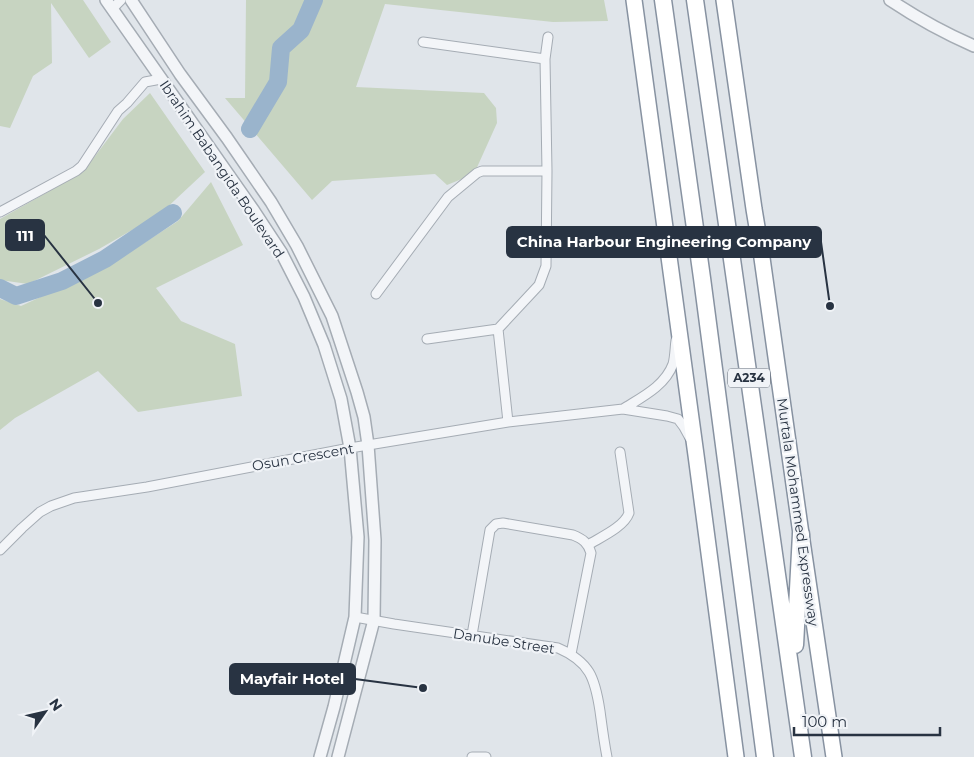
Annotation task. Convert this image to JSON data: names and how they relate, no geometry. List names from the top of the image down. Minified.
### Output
{"streets":{"highway":["A234","Murtala Mohammed Expressway"],"street":["Ibrahim Babangida Boulevard","Osun Crescent","Danube Street"]},"crossings":[["Ibrahim Babangida Boulevard","Osun Crescent"],["Ibrahim Babangida Boulevard","Danube Street"]],"places":["111","China Harbour Engineering Company","Mayfair Hotel"],"scale_bar":"100 m","north":"top right"}
